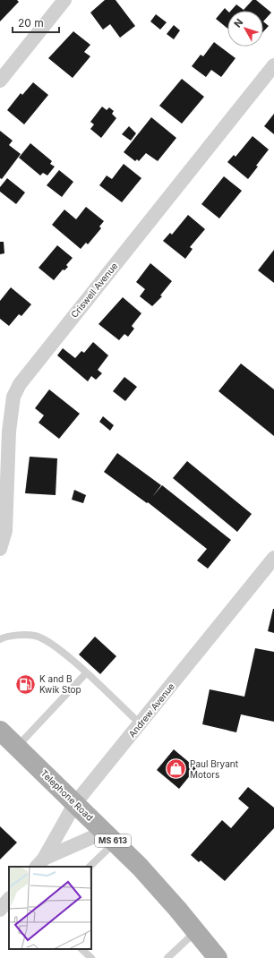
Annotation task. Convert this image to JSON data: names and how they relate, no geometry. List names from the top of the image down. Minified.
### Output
{"streets":{"main road":["Telephone Road","MS 613"],"street":["Criswell Avenue","Andrew Avenue"]},"crossings":[["Andrew Avenue","Telephone Road"]],"places":{"fuel station":["K and B Kwik Stop"],"shop":["Paul Bryant Motors"]},"scale_bar":"20 m","north":"top left"}
